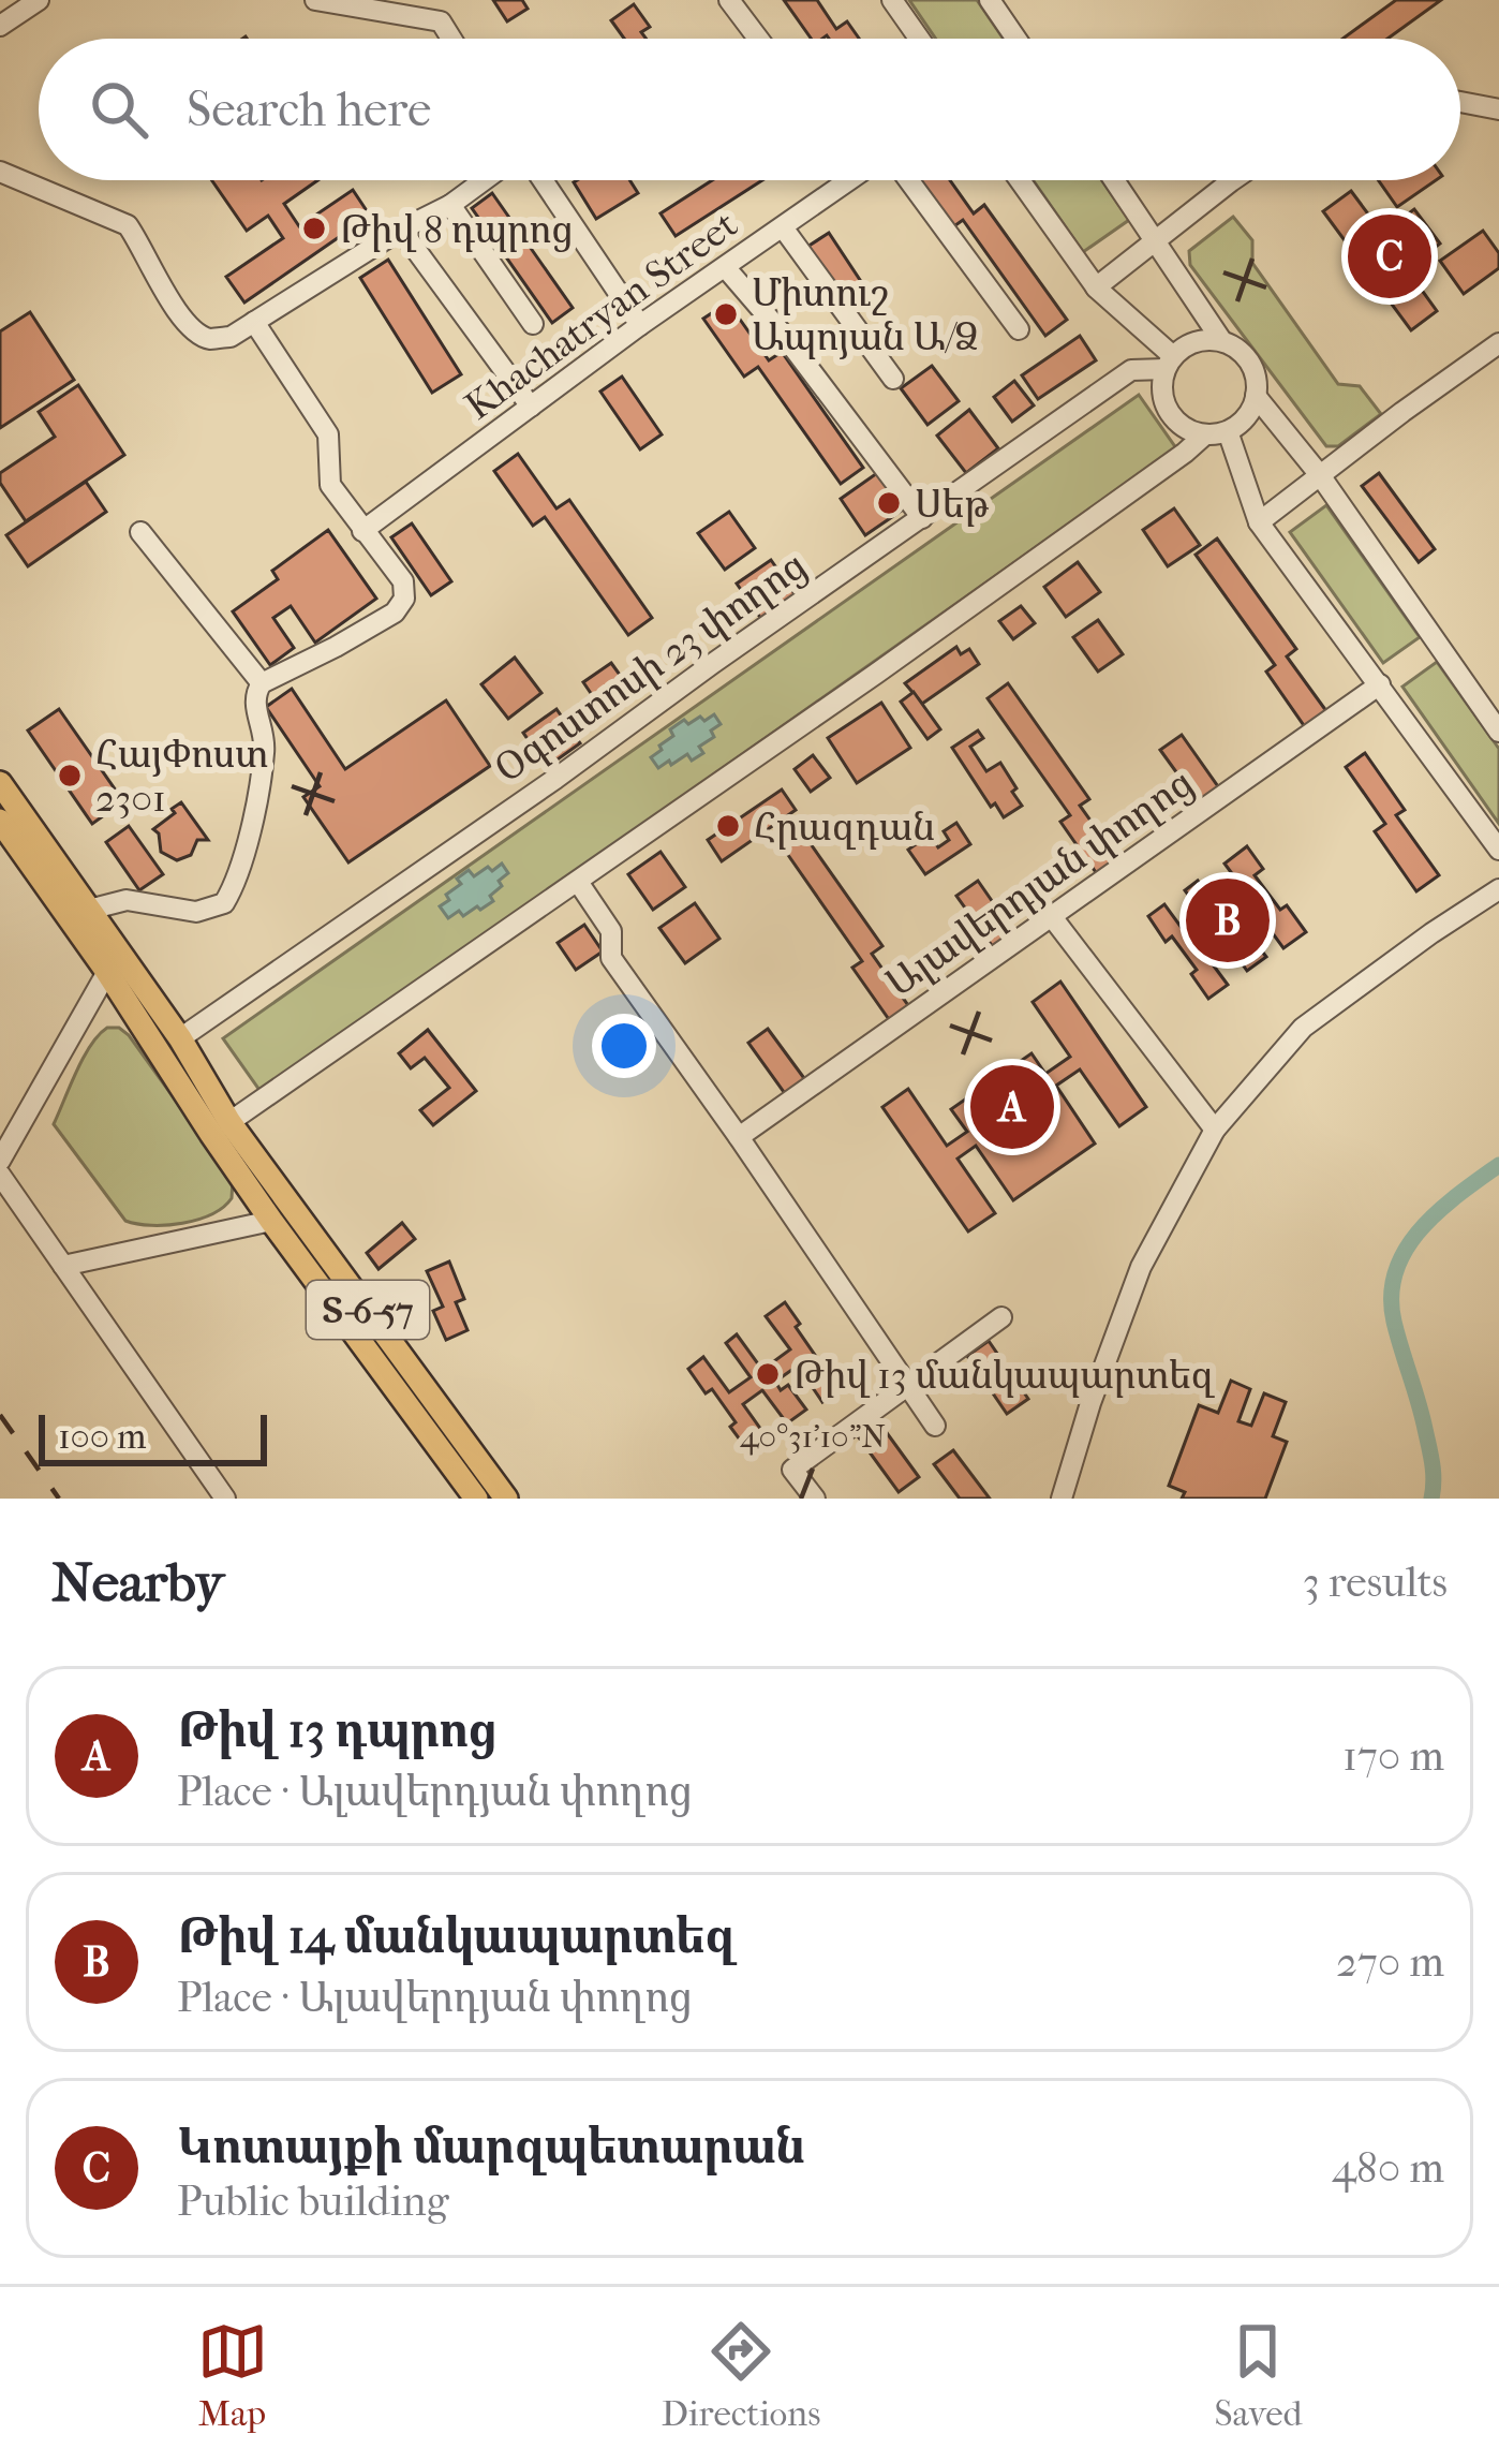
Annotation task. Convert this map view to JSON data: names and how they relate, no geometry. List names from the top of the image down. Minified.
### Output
{"streets":{"main road":["Տ-6-57"],"street":["Khachatryan Street","Օգոստոսի 23 փողոց","Ալավերդյան փողոց"]},"crossings":[["Օգոստոսի 23 փողոց","Տ-6-57"]],"places":["Թիվ 8 դպրոց","Միտուշ Ապոյան Ա/Ձ","Սեթ","ՀայՓոստ 2301","Հրազդան","Թիվ 13 մանկապարտեզ"],"scale_bar":"100 m","page":{"search":"Search here","pins":["C","B","A"],"scale":"100 m","heading":["Nearby","3 results"],"list":[{"mark":"A","name":"Թիվ 13 դպրոց","note":"Place · Ալավերդյան փողոց","value":"170 m"},{"mark":"B","name":"Թիվ 14 մանկապարտեզ","note":"Place · Ալավերդյան փողոց","value":"270 m"},{"mark":"C","name":"Կոտայքի մարզպետարան","note":"Public building","value":"480 m"}],"nav":["Map","Directions","Saved"]},"coordinates":["40°31'10\"N"]}
